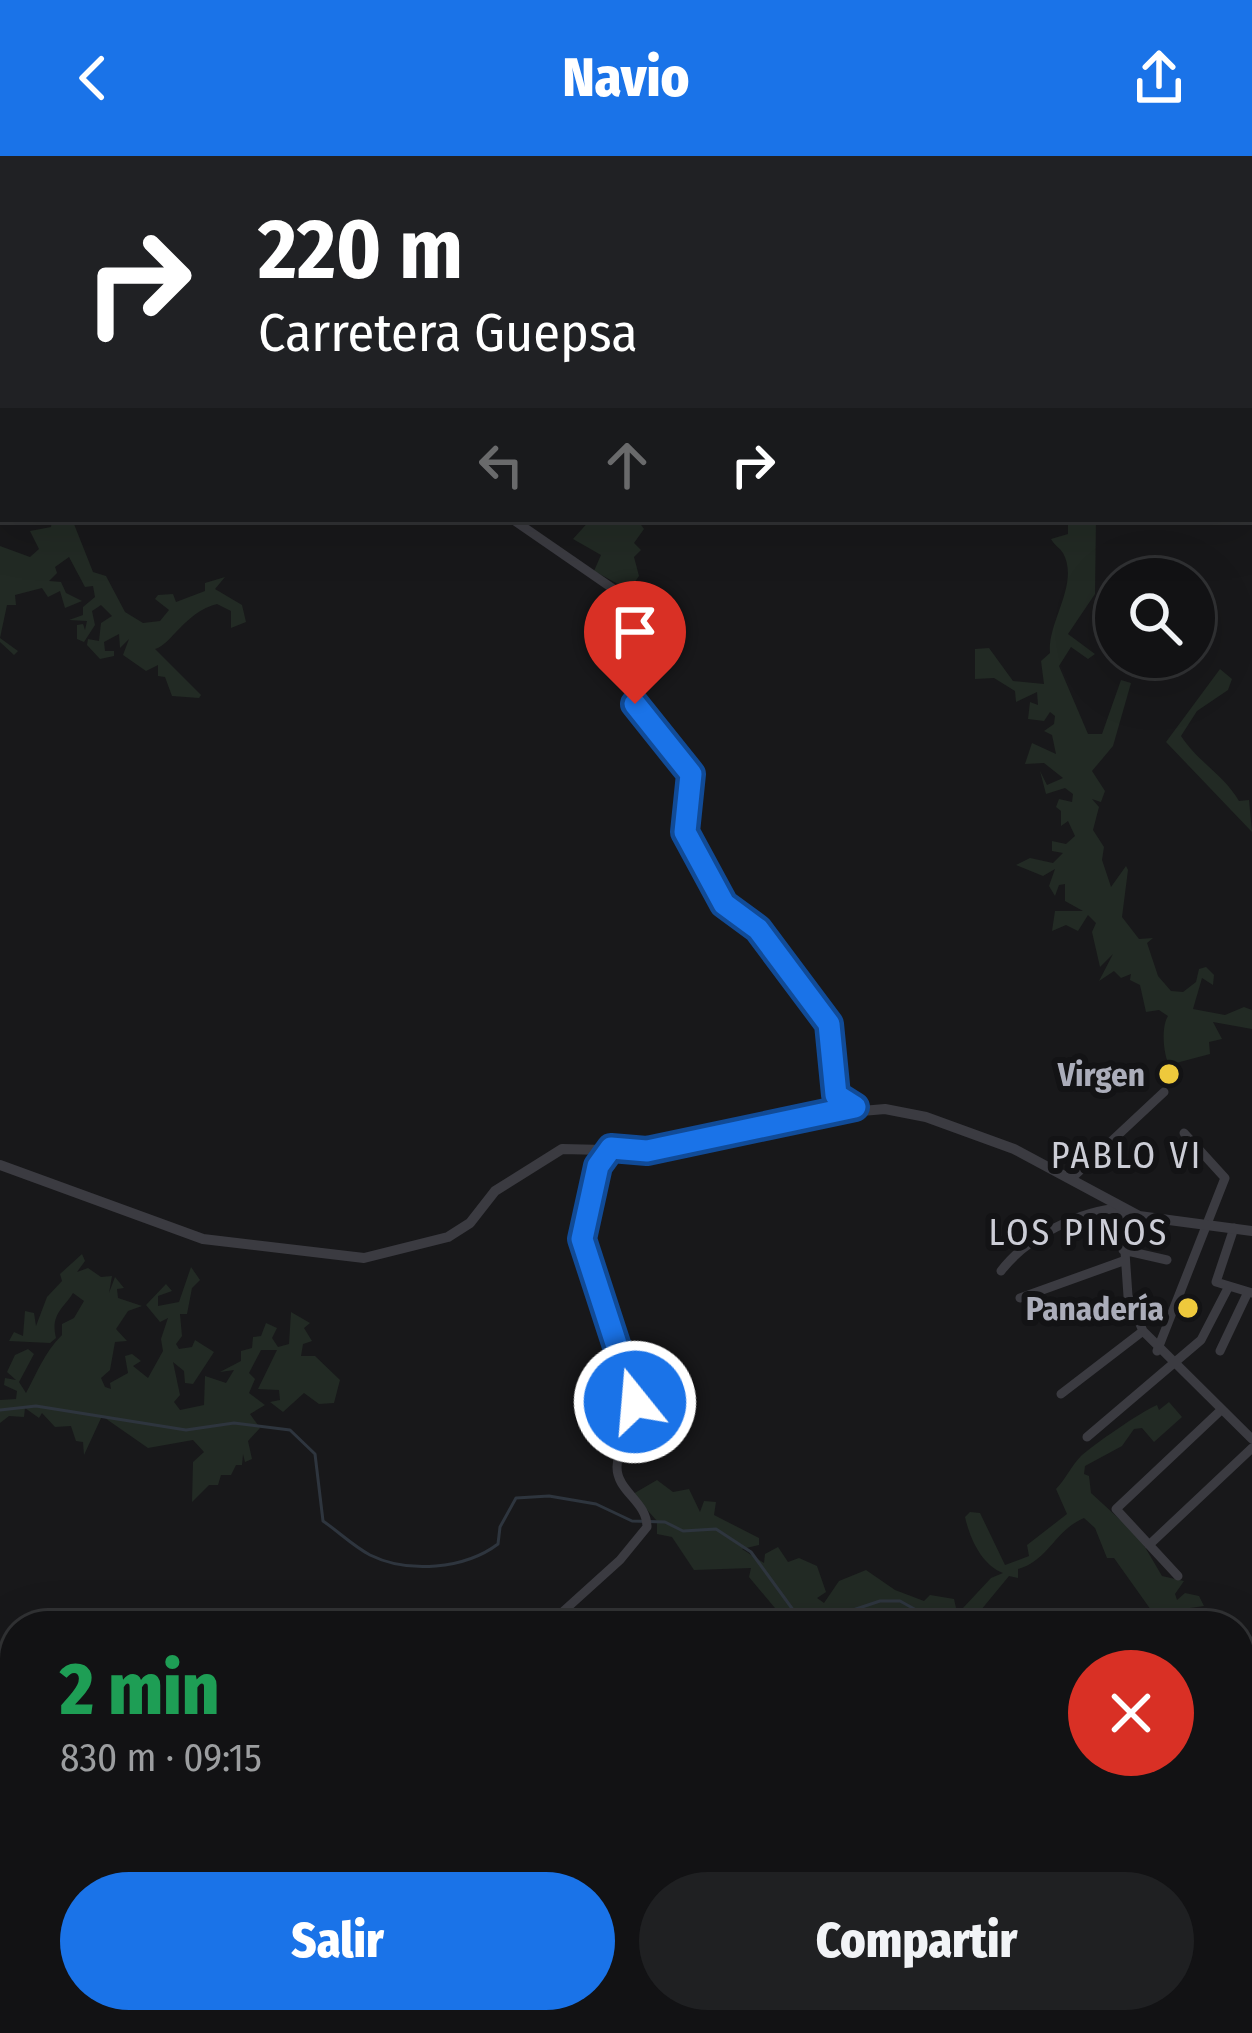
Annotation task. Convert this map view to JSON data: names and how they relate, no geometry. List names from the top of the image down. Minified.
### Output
{"districts":["PABLO VI","LOS PINOS"],"places":["Virgen","Panadería"],"page":{"header":"Navio","turn":["220 m","Carretera Guepsa"],"heading":["2 min","830 m · 09:15"],"buttons":["Salir","Compartir"]}}
